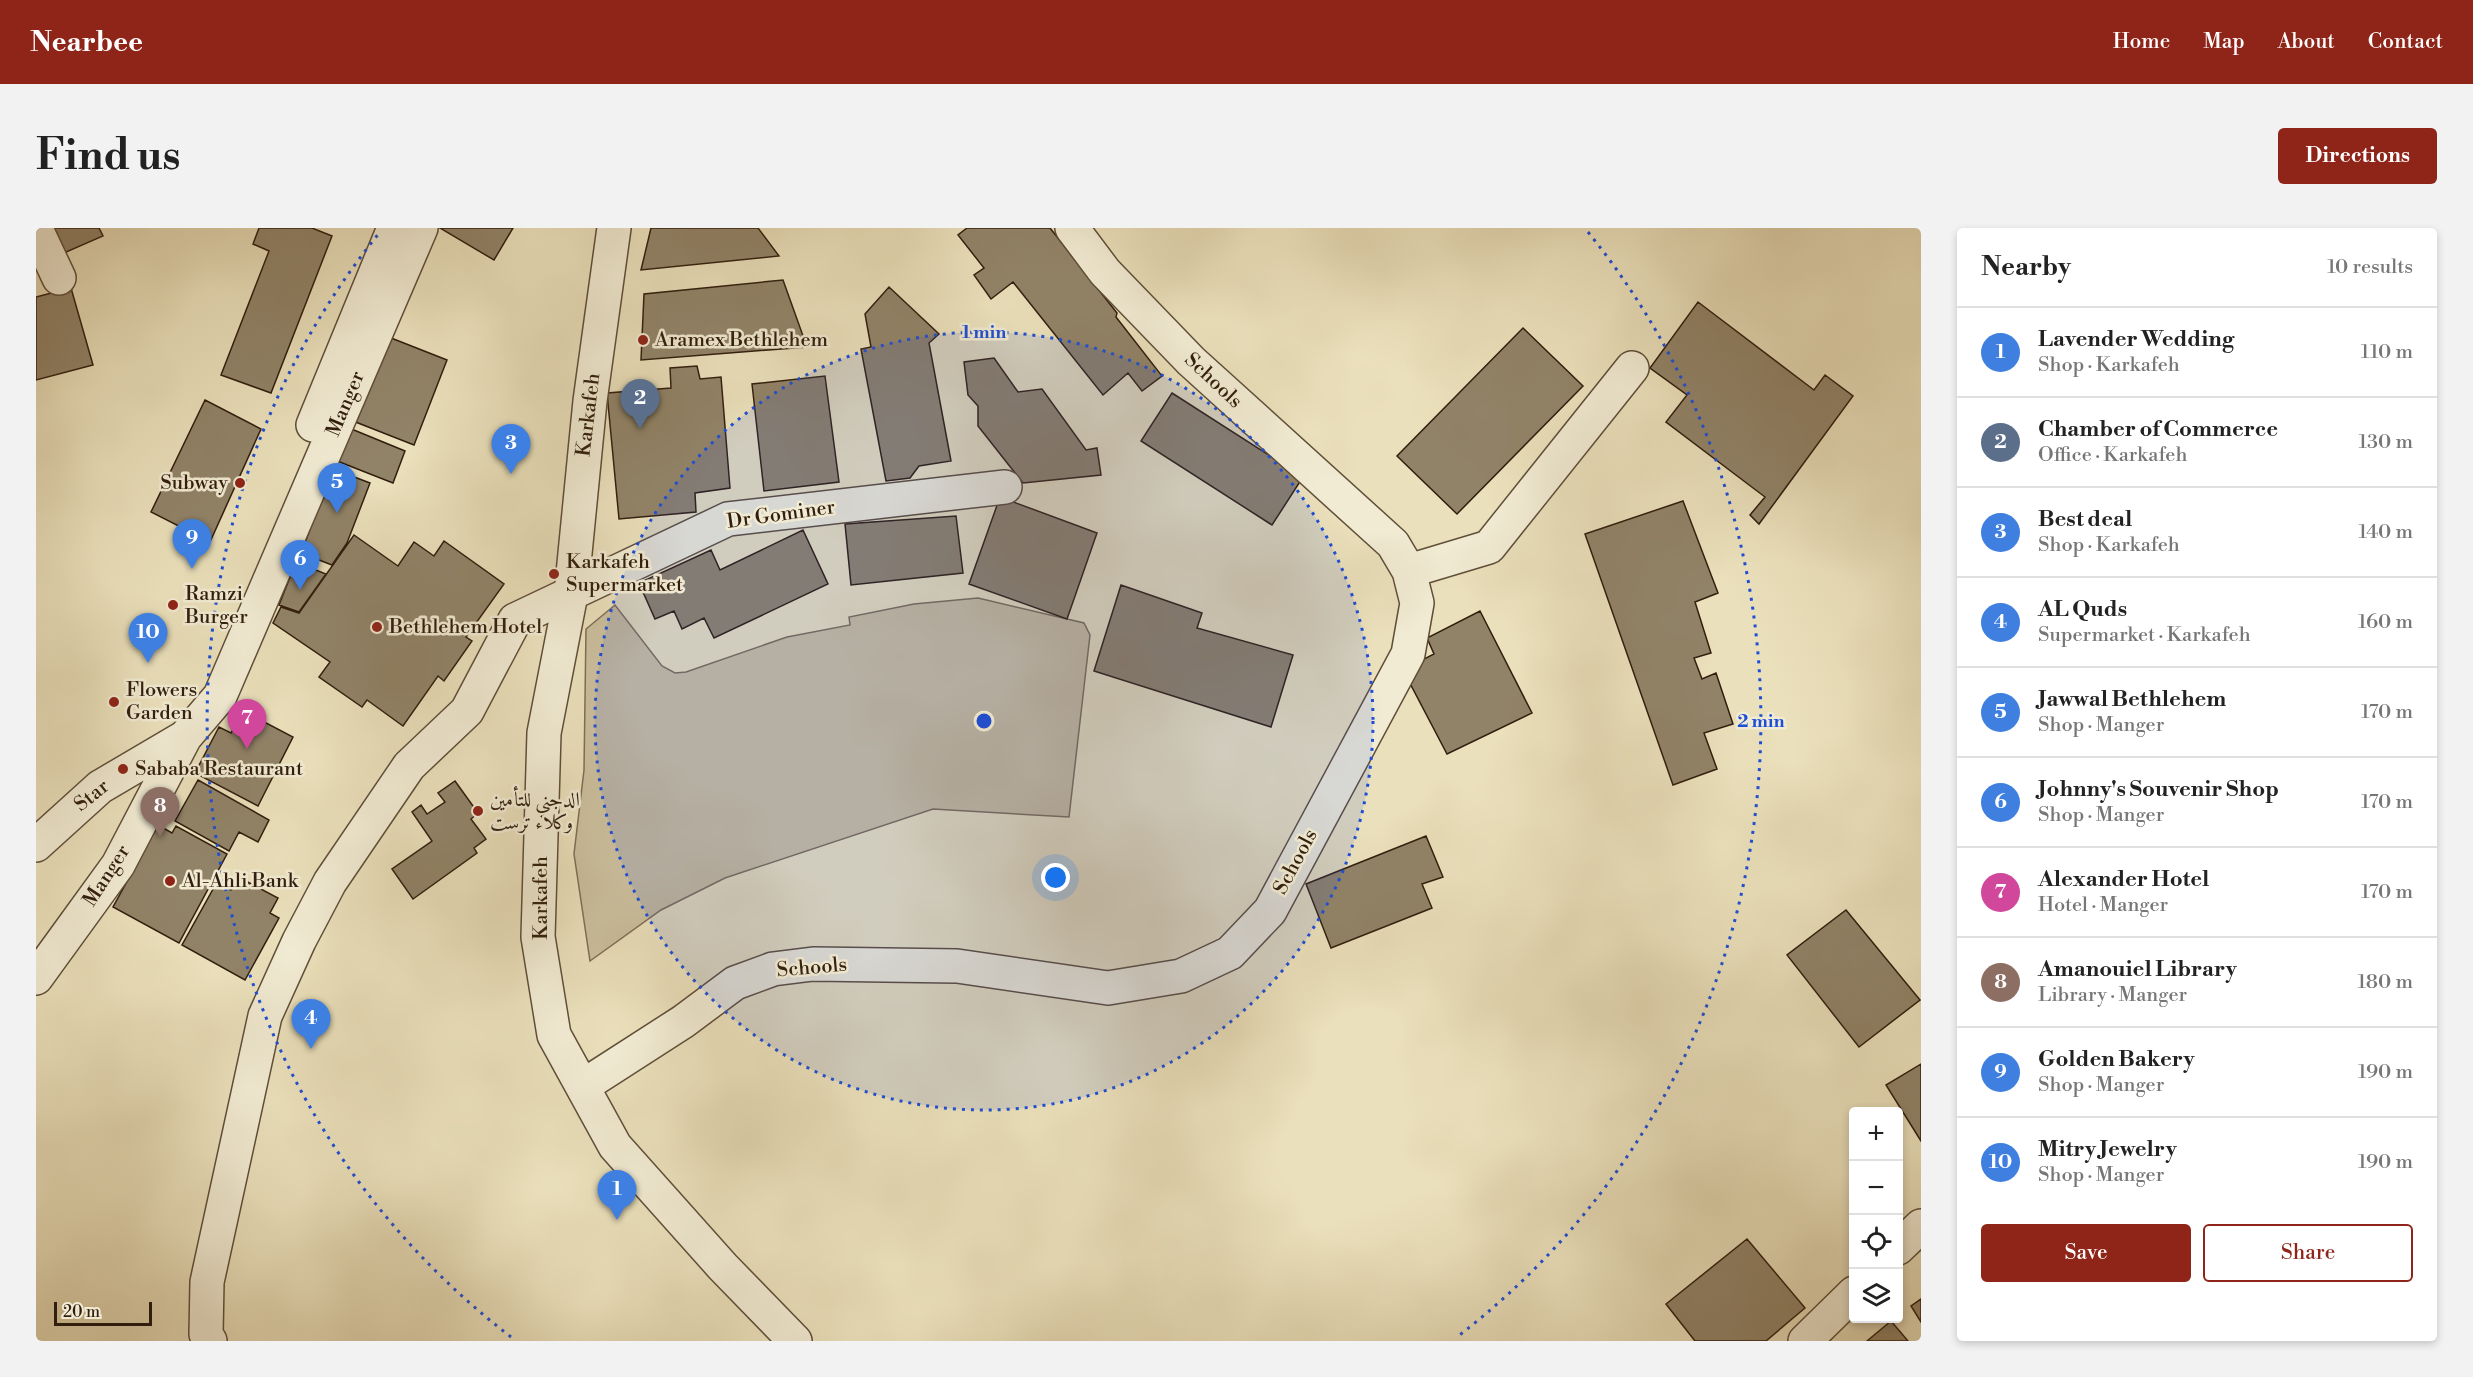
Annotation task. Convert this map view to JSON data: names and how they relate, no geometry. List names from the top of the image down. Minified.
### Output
{"streets":{"street":["Schools","Manger","Karkafeh","Dr Gominer","Star"]},"crossings":[["Schools","Karkafeh"],["Manger","Star"],["Karkafeh","Dr Gominer"]],"places":["Aramex Bethlehem","Subway","Karkafeh Supermarket","Ramzi Burger","Bethlehem Hotel","Flowers Garden","Sababa Restaurant","الدجني للتأمين وكلاء ترست","Al-Ahli Bank"],"scale_bar":"20 m","page":{"header":"Nearbee","nav":["Home","Map","About","Contact"],"buttons":["Directions",["Save","Share"]],"title":"Find us","heading":["Nearby","10 results"],"list":[{"mark":"1","name":"Lavender Wedding","note":"Shop · Karkafeh","value":"110 m"},{"mark":"2","name":"Chamber of Commerce","note":"Office · Karkafeh","value":"130 m"},{"mark":"3","name":"Best deal","note":"Shop · Karkafeh","value":"140 m"},{"mark":"4","name":"AL Quds","note":"Supermarket · Karkafeh","value":"160 m"},{"mark":"5","name":"Jawwal Bethlehem","note":"Shop · Manger","value":"170 m"},{"mark":"6","name":"Johnny's Souvenir Shop","note":"Shop · Manger","value":"170 m"},{"mark":"7","name":"Alexander Hotel","note":"Hotel · Manger","value":"170 m"},{"mark":"8","name":"Amanouiel Library","note":"Library · Manger","value":"180 m"},{"mark":"9","name":"Golden Bakery","note":"Shop · Manger","value":"190 m"},{"mark":"10","name":"Mitry Jewelry","note":"Shop · Manger","value":"190 m"}],"pins":["2","3","5","9","6","10","7","8","4","1"],"map_buttons":["+","−"],"scale":"20 m"},"rings":["1 min","2 min"]}
